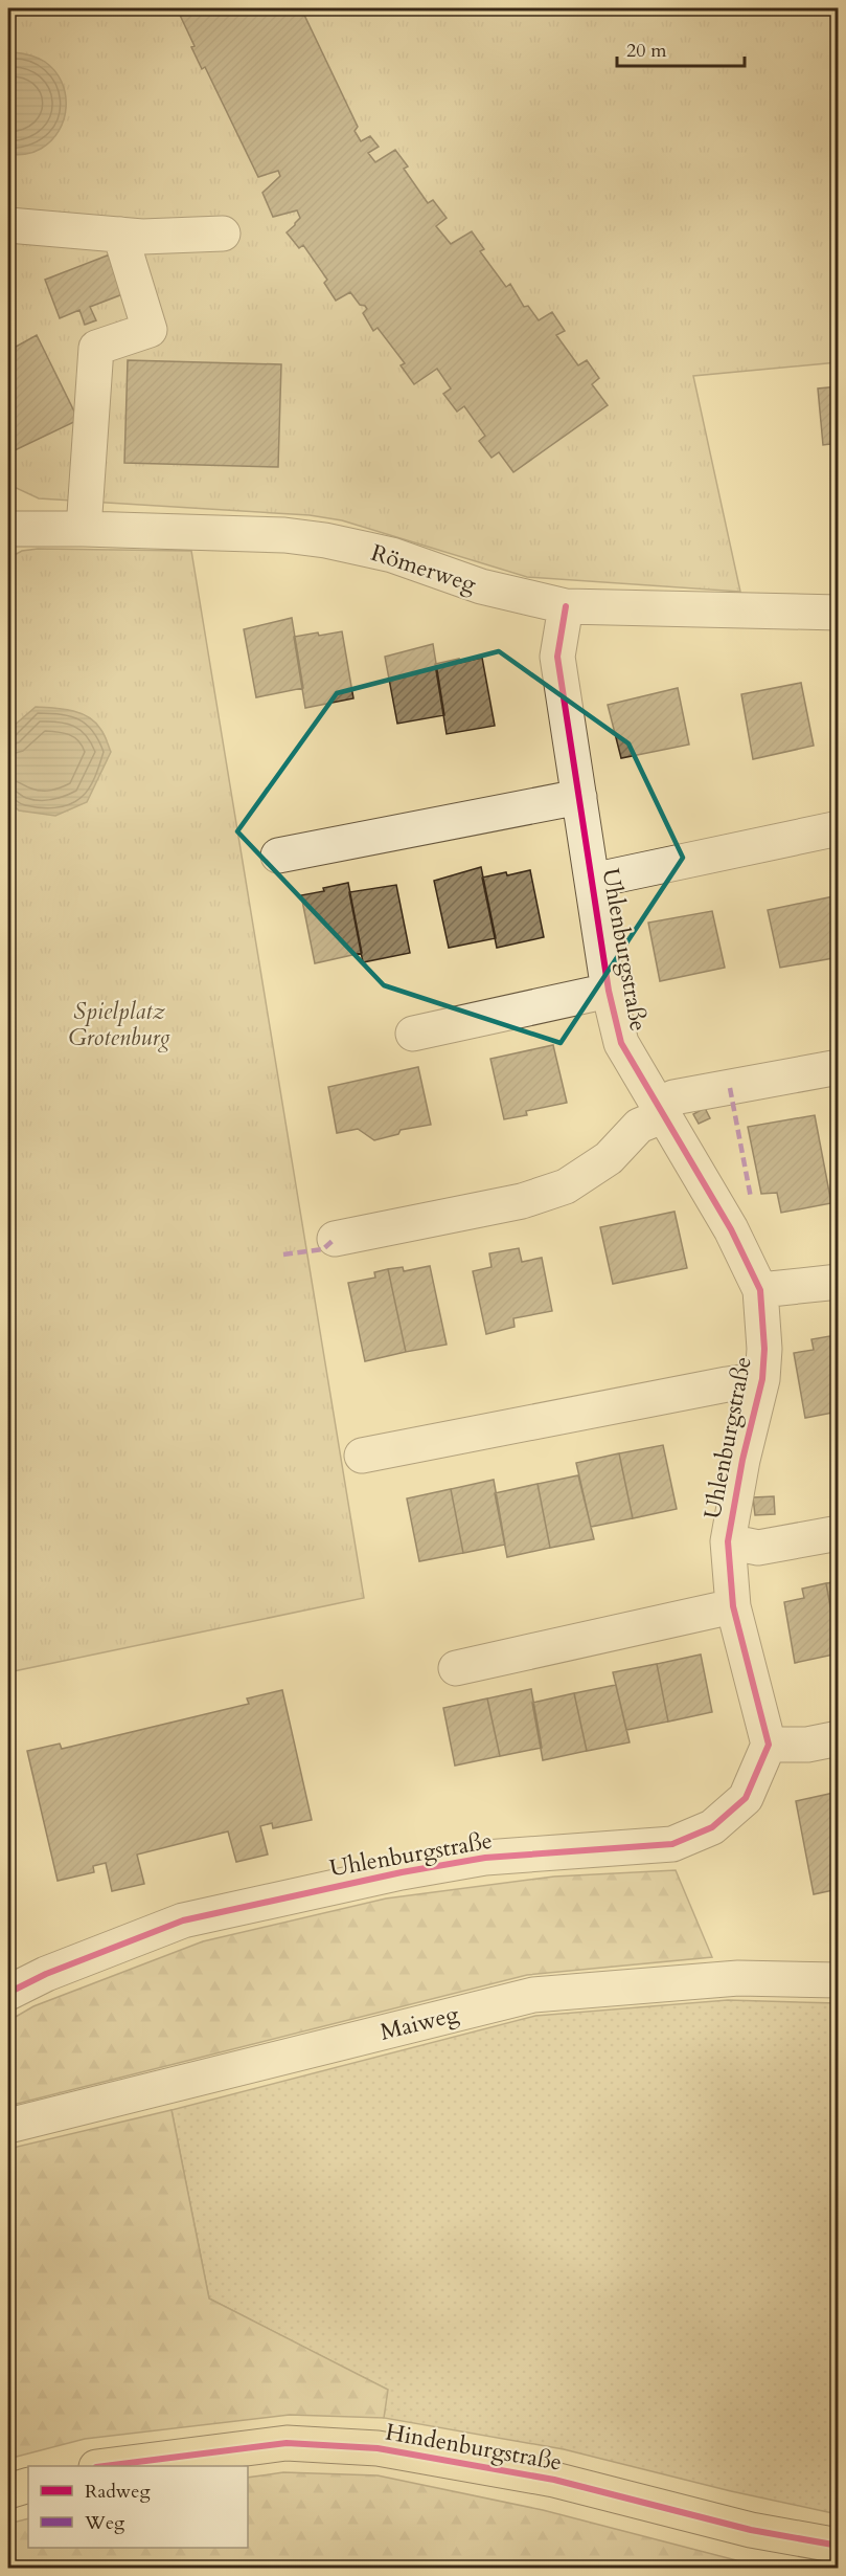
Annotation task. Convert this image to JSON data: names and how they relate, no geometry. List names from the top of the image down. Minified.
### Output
{"streets":{"main road":["Hindenburgstraße"],"street":["Römerweg","Uhlenburgstraße","Maiweg"]},"crossings":[["Römerweg","Uhlenburgstraße"]],"parks":["Spielplatz Grotenburg"],"legend":["Radweg","Weg"],"scale_bar":"20 m"}
